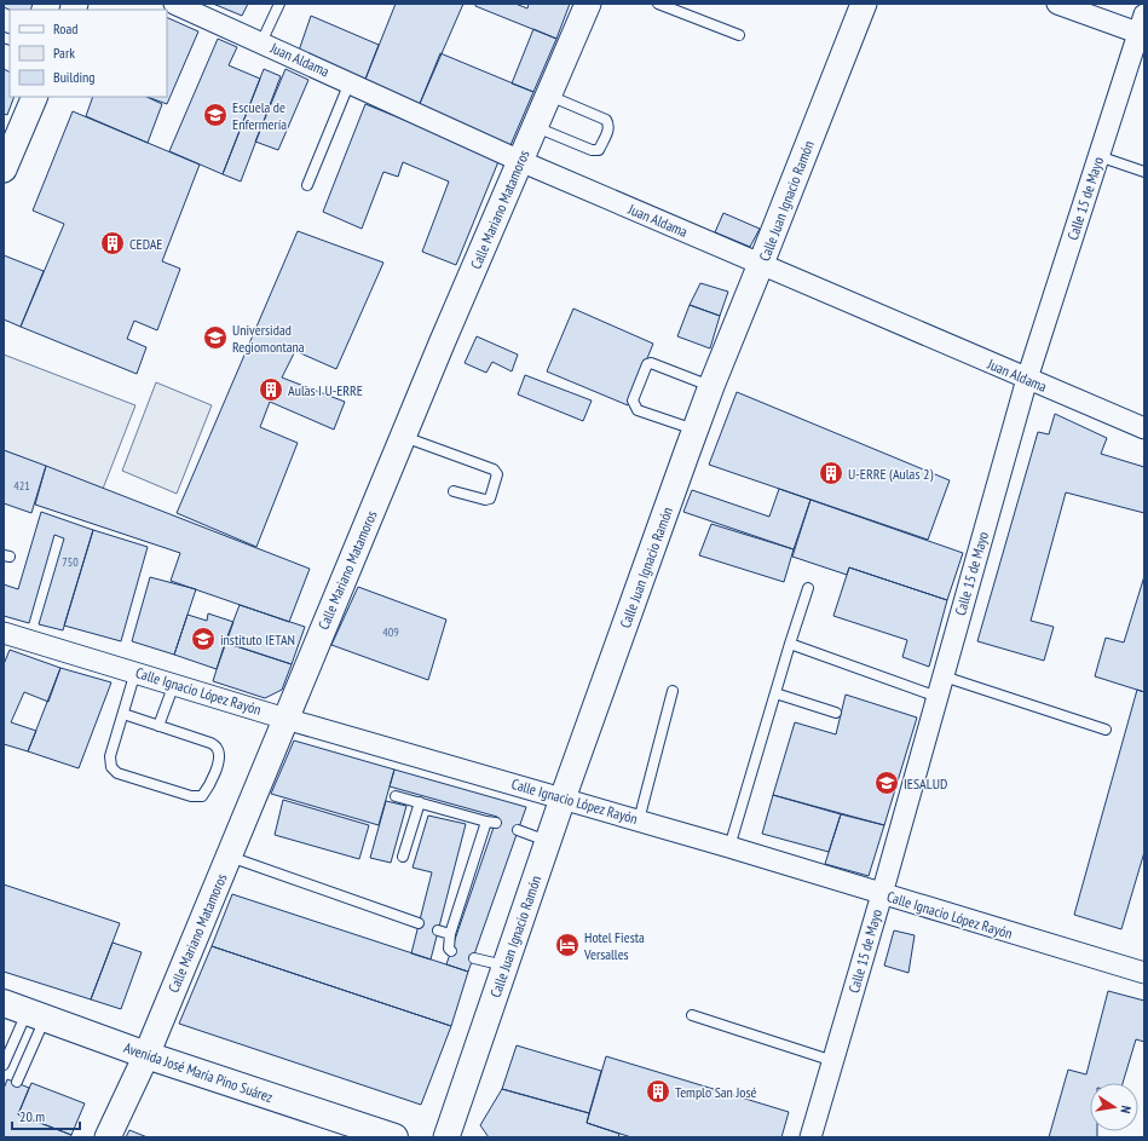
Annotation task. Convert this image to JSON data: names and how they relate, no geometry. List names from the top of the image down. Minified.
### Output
{"streets":{"highway":["Avenida José María Pino Suárez"],"street":["Juan Aldama","Calle 15 de Mayo","Calle Juan Ignacio Ramón","Calle Mariano Matamoros","Calle Ignacio López Rayón"]},"crossings":[["Juan Aldama","Calle 15 de Mayo"],["Juan Aldama","Calle Juan Ignacio Ramón"],["Juan Aldama","Calle Mariano Matamoros"],["Calle 15 de Mayo","Calle Ignacio López Rayón"],["Calle Juan Ignacio Ramón","Calle Ignacio López Rayón"],["Calle Mariano Matamoros","Calle Ignacio López Rayón"],["Calle Mariano Matamoros","Avenida José María Pino Suárez"]],"places":{"school or university":["Escuela de Enfermería","Universidad Regiomontana","instituto IETAN","IESALUD"],"building":["CEDAE","Aulas I U-ERRE","U-ERRE (Aulas 2)","Templo San José"],"hotel":["Hotel Fiesta Versalles"]},"house_numbers":["421","750","409"],"legend":["Road","Park","Building"],"scale_bar":"20 m","north":"right"}
